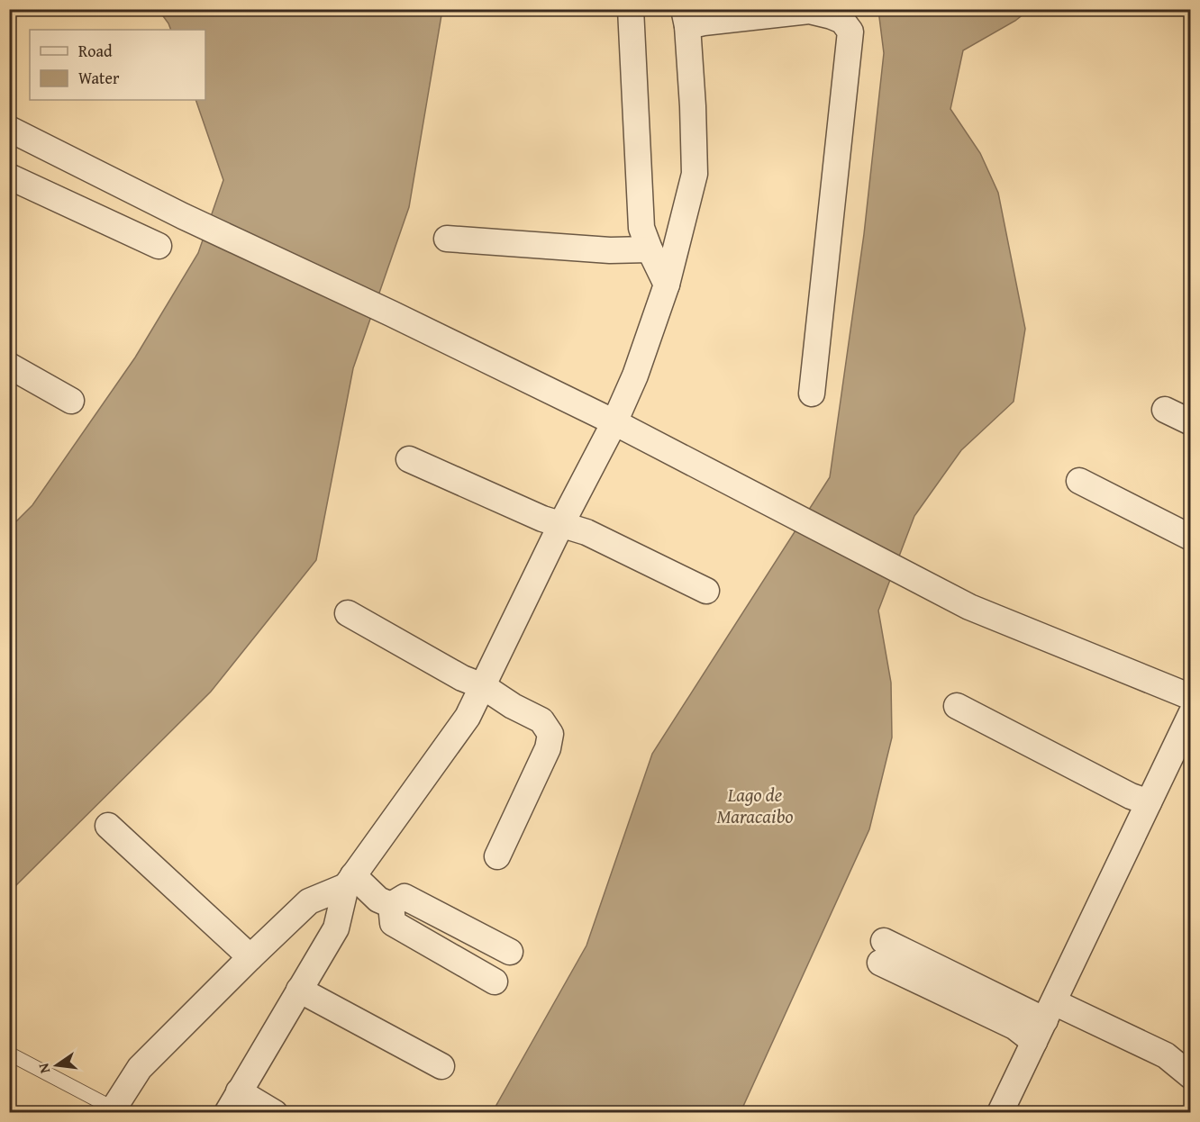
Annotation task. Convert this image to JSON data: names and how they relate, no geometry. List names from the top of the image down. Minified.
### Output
{"water":["Lago de Maracaibo"],"legend":["Road","Water"],"north":"left"}
